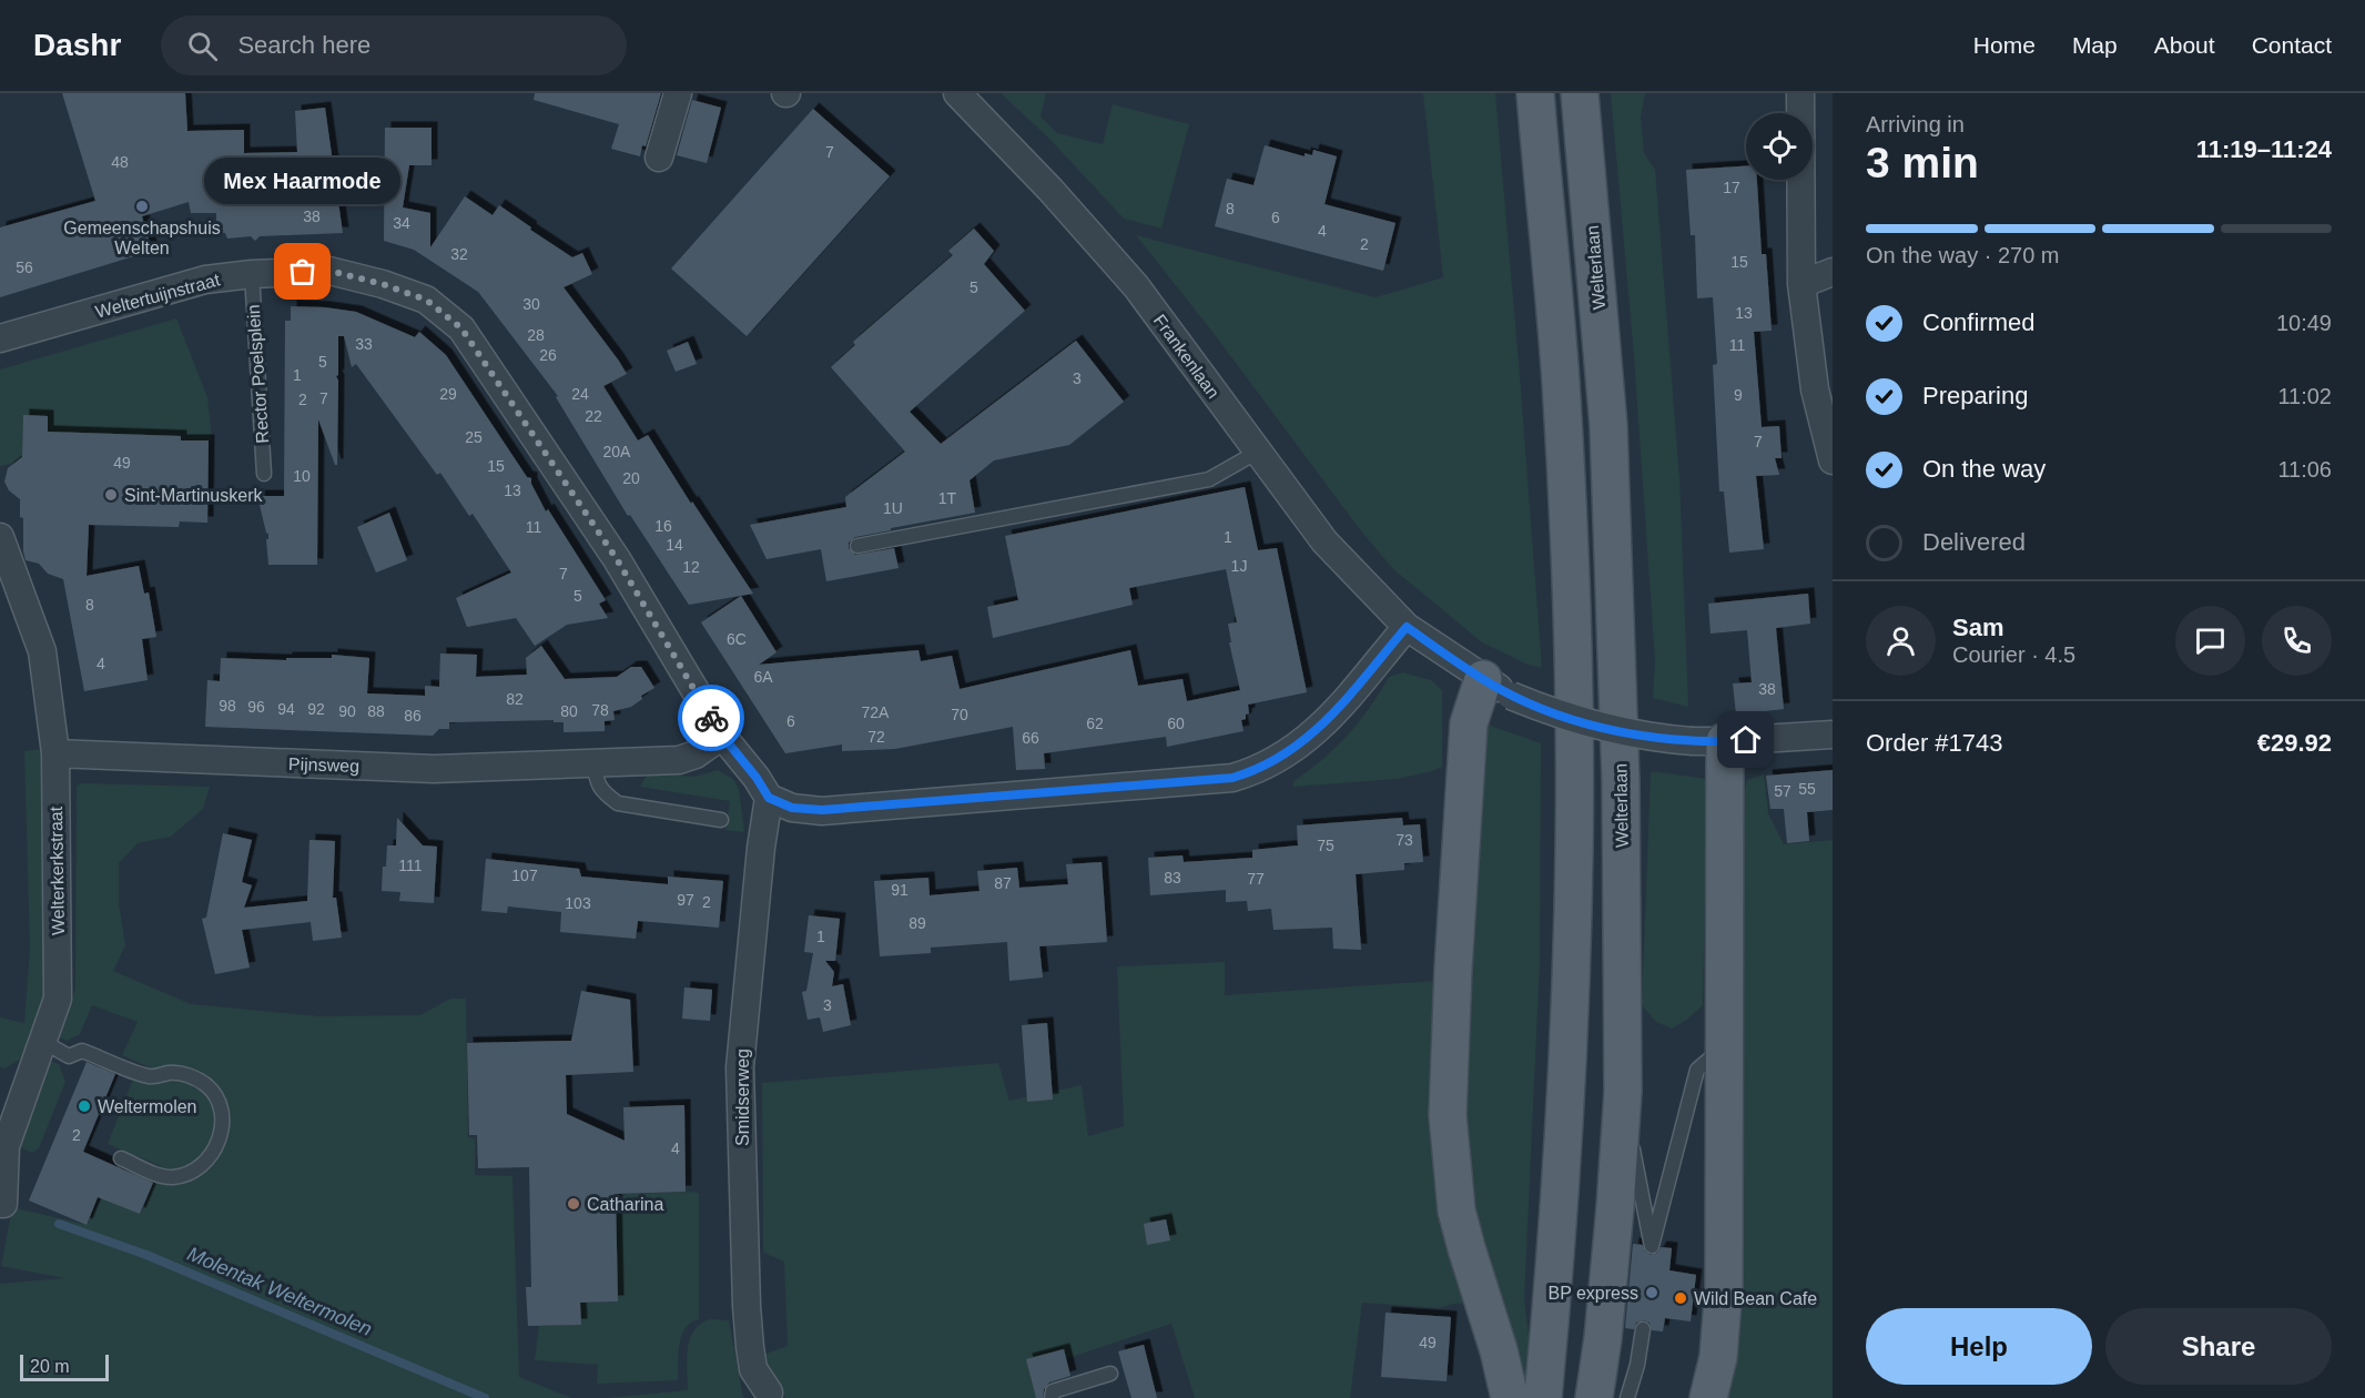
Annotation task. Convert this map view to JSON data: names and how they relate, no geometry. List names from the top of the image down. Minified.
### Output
{"streets":{"main road":["Welterlaan"],"street":["Weltertuijnstraat","Frankenlaan","Pijnsweg","Welterkerkstraat","Smidserweg"],"lane":["Rector Poelsplein"]},"crossings":[["Weltertuijnstraat","Rector Poelsplein"],["Weltertuijnstraat","Pijnsweg"],["Weltertuijnstraat","Smidserweg"],["Pijnsweg","Welterkerkstraat"]],"water":["Molentak Weltermolen"],"places":["Gemeenschapshuis Welten","Mex Haarmode","Sint-Martinuskerk","Weltermolen","Catharina","BP express","Wild Bean Cafe"],"house_numbers":["7","48","17","8","38","6","34","4","2","32","15","56","5","30","13","28","33","11","26","5","1","3","29","24","9","7","2","22","25","7","20A","49","15","10","20","13","1T","1U","16","11","1","14","1J","12","7","5","8","6C","4","6A","38","82","98","96","94","92","78","90","88","80","72A","70","86","6","62","60","72","66","55","57","73","75","111","107","83","77","87","91","97","2","103","89","1","3","2","4","49"],"scale_bar":"20 m","page":{"header":"Dashr","search":"Search here","nav":["Home","Map","About","Contact"],"heading":["3 min","Arriving in","11:19–11:24"],"panel":["Sam","Courier · 4.5","Order #1743","€29.92"],"bubble":"Mex Haarmode","bar":"On the way · 270 m","list":[["Confirmed","10:49"],["Preparing","11:02"],["On the way","11:06"],"Delivered"],"buttons":["Help","Share"],"scale":"20 m"}}
